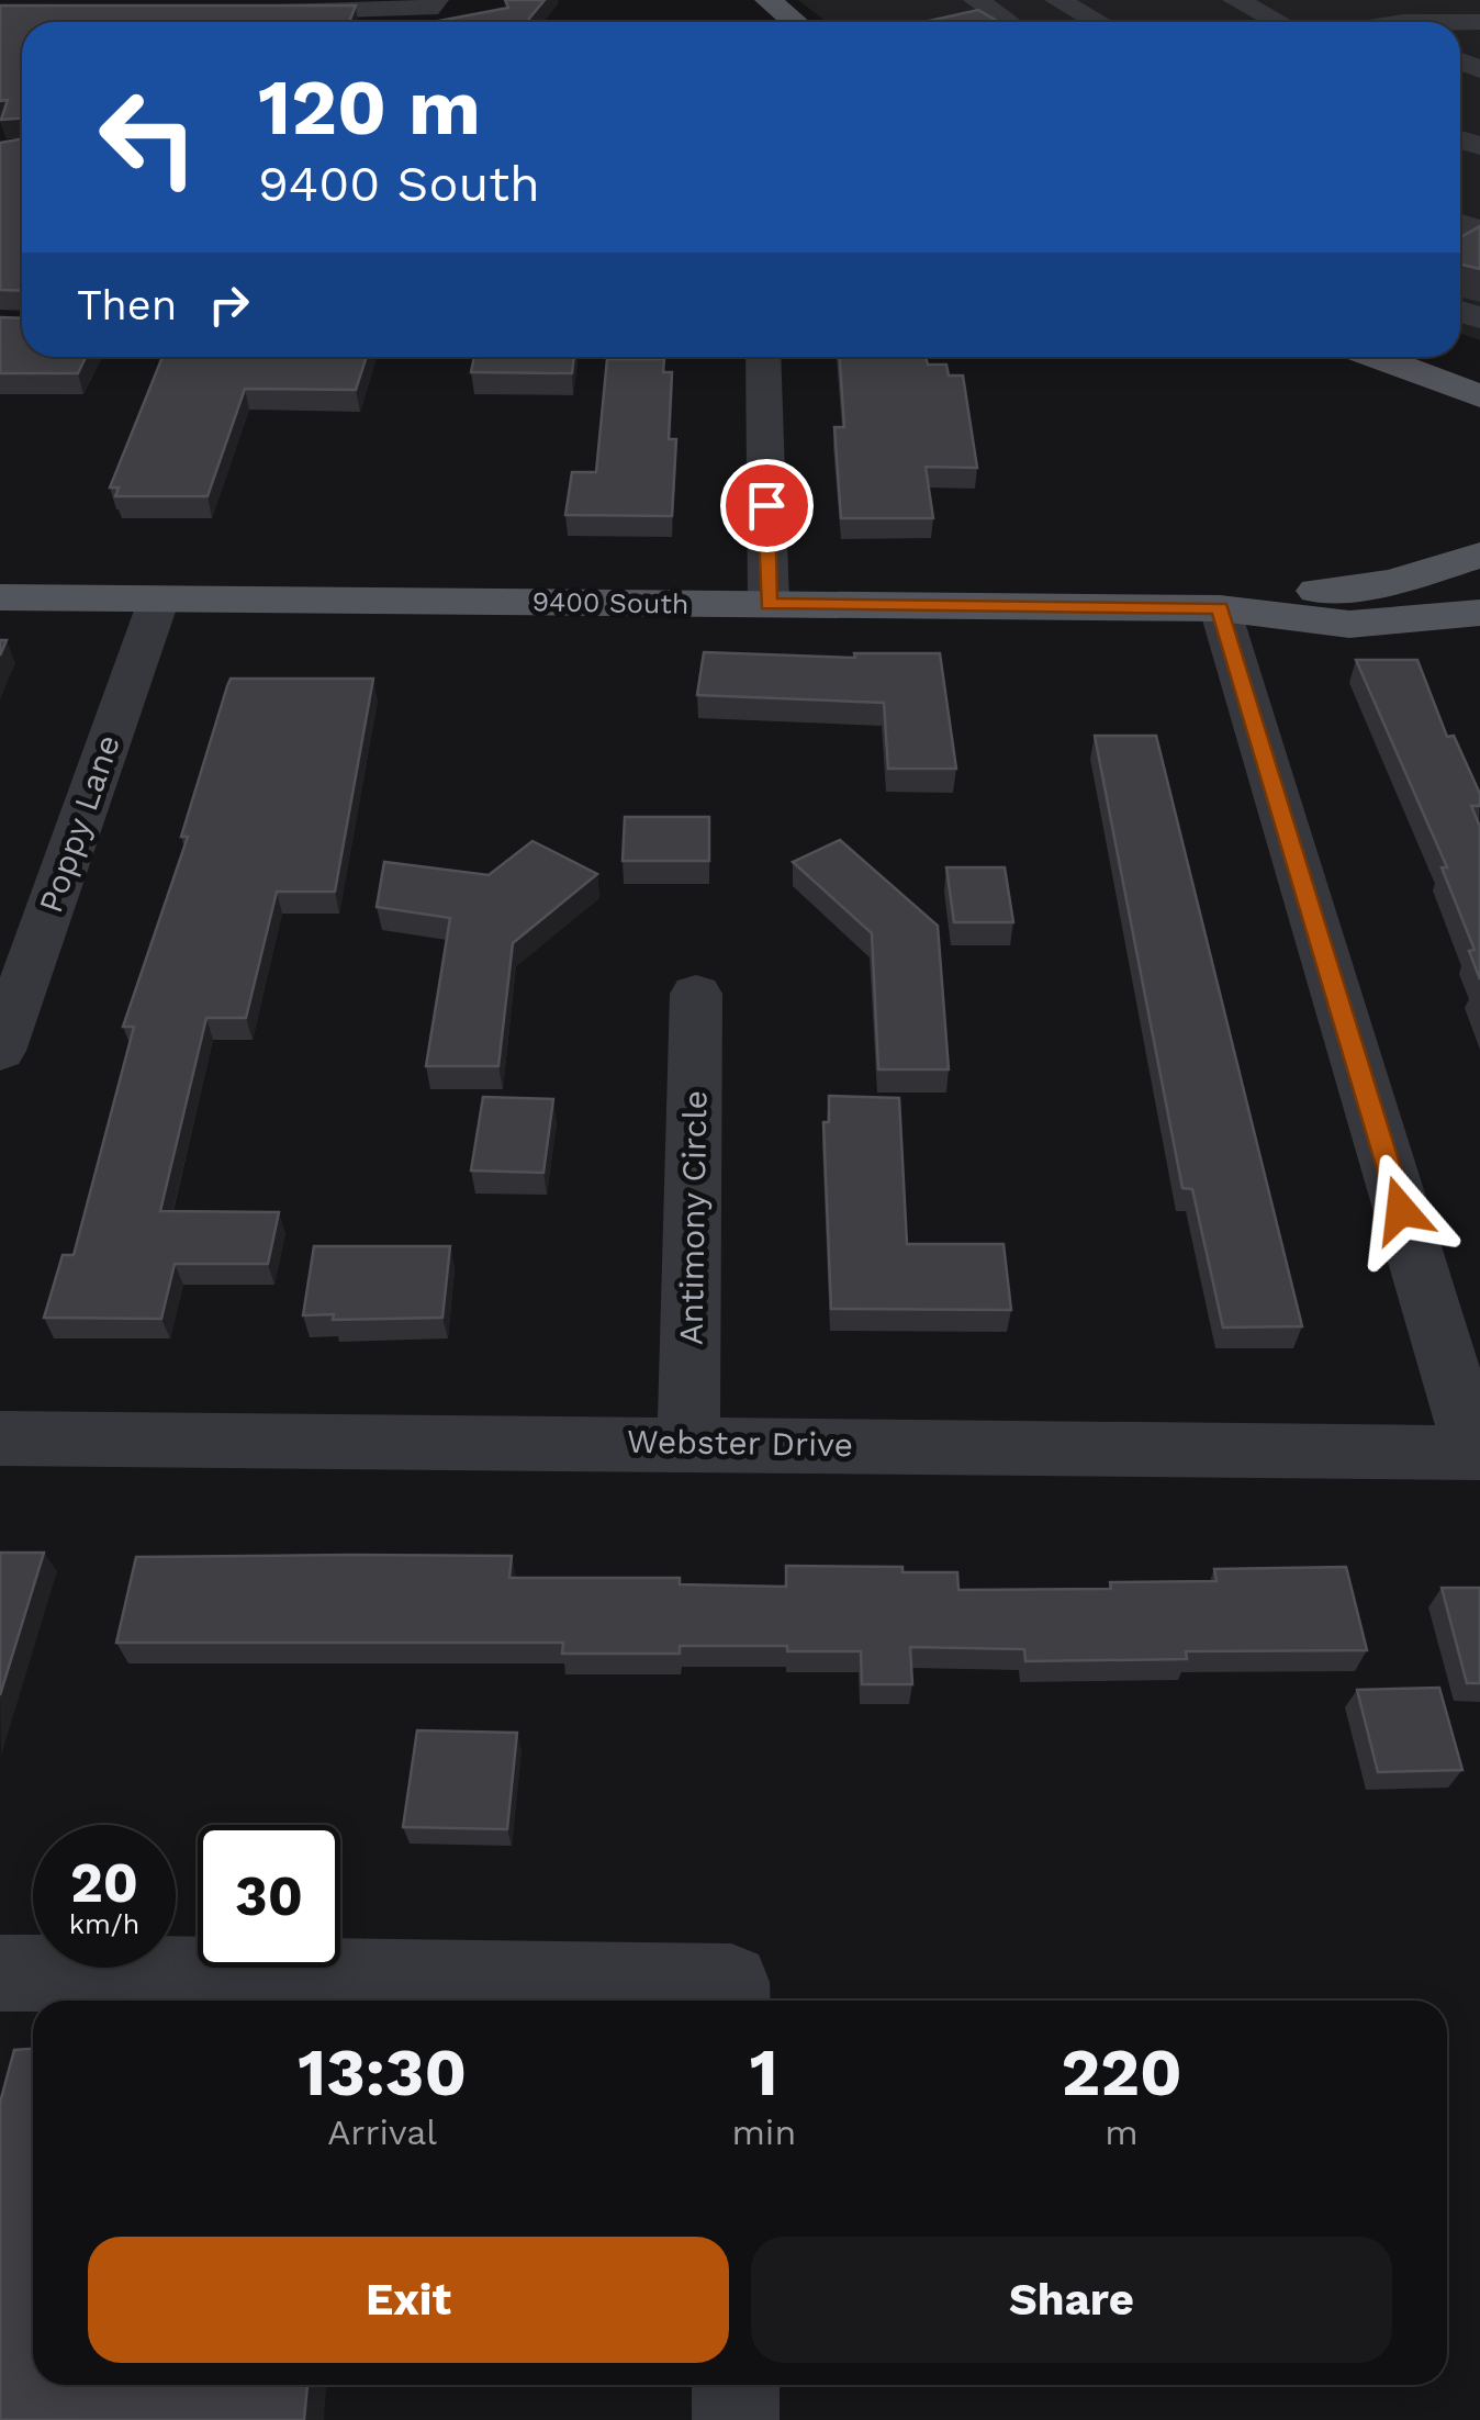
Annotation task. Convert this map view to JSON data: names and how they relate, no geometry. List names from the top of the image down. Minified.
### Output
{"streets":{"main road":["9400 South"],"street":["Poppy Lane","Antimony Circle","Webster Drive"]},"crossings":[["9400 South","Poppy Lane"],["Antimony Circle","Webster Drive"]],"page":{"turn":["120 m","9400 South"],"then":"Then","speed":"20 km/h","limit":"30","eta":["13:30","Arrival","1","min","220","m"],"buttons":["Exit","Share"]}}
